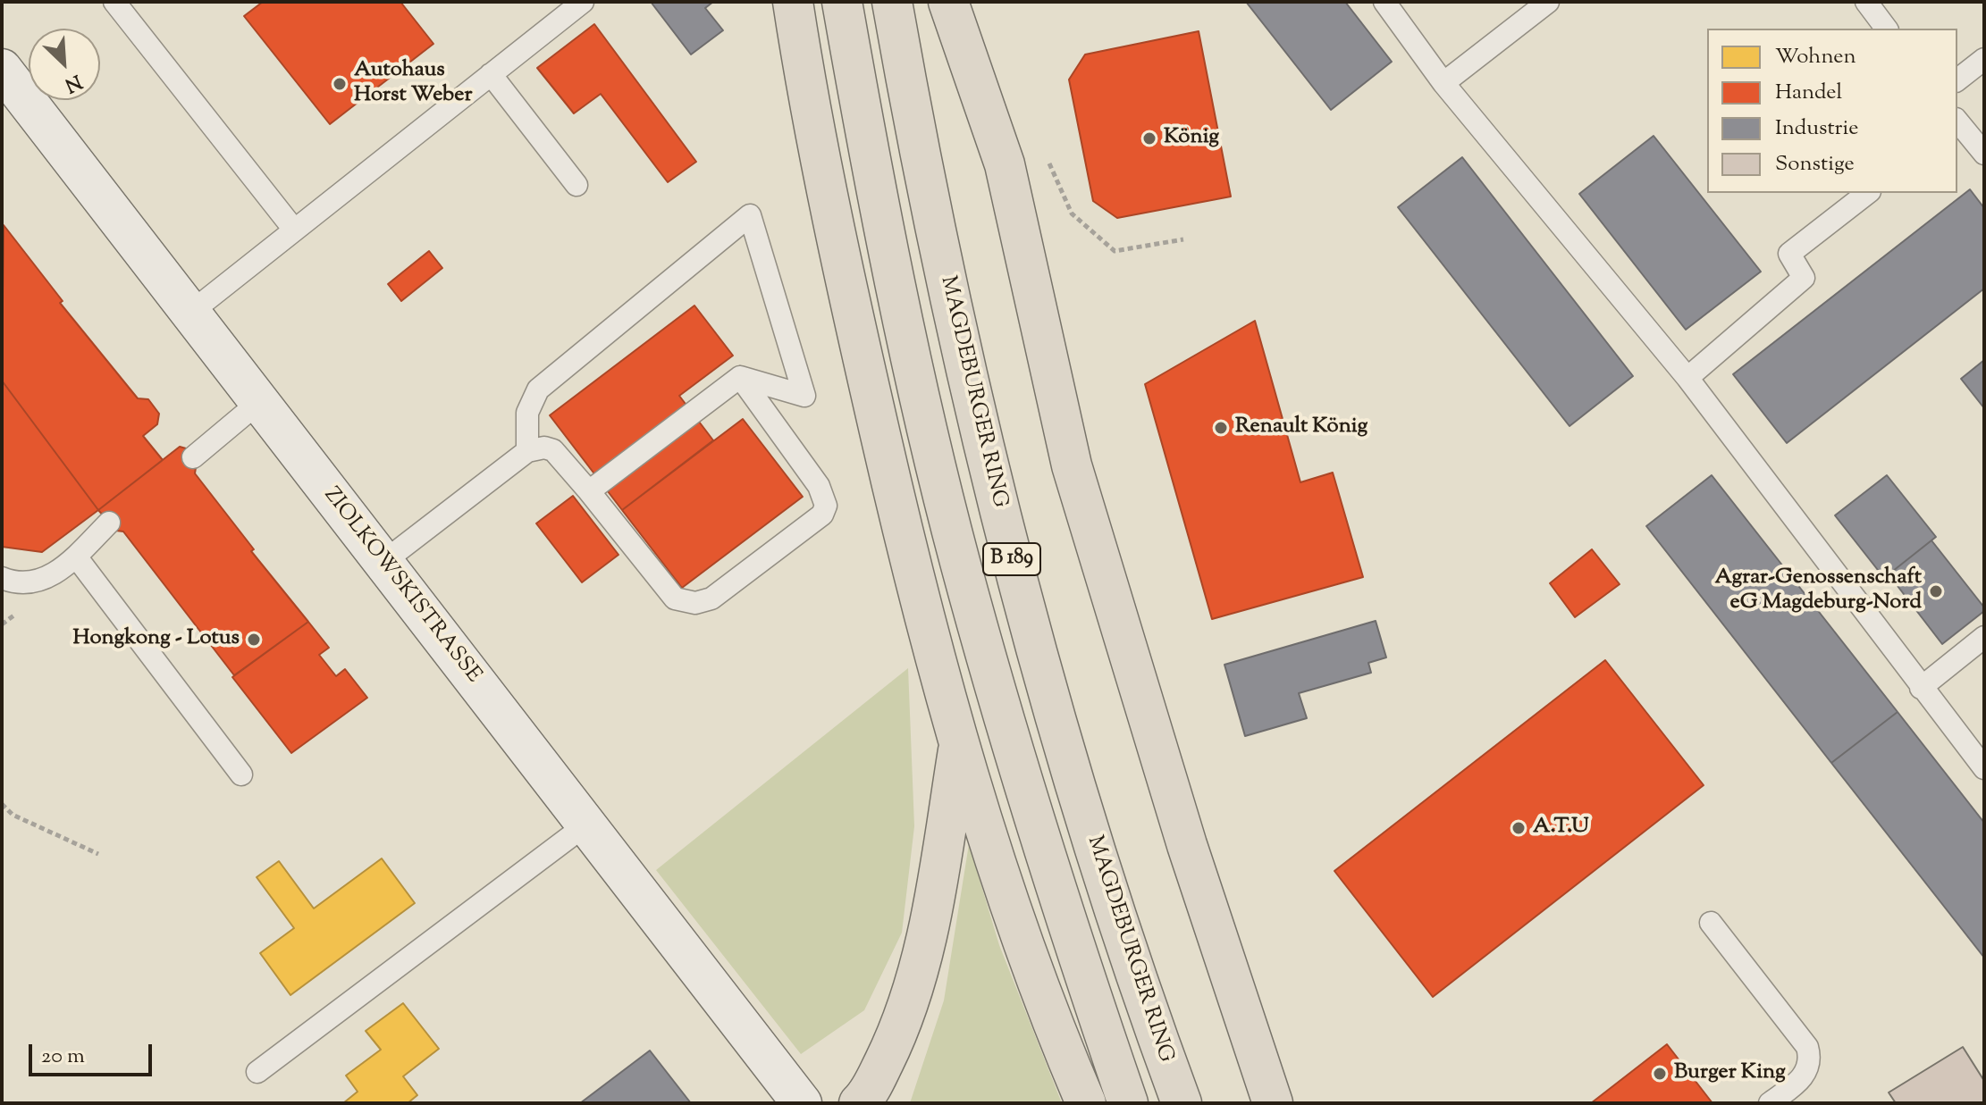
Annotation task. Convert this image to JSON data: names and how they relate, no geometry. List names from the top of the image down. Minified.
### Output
{"streets":{"highway":["MAGDEBURGER RING","B 189"],"street":["ZIOLKOWSKISTRASSE"]},"places":["Autohaus Horst Weber","König","Renault König","Agrar-Genossenschaft eG Magdeburg-Nord","Hongkong - Lotus","A.T.U","Burger King"],"legend":["Wohnen","Handel","Industrie","Sonstige"],"scale_bar":"20 m","north":"bottom right"}
